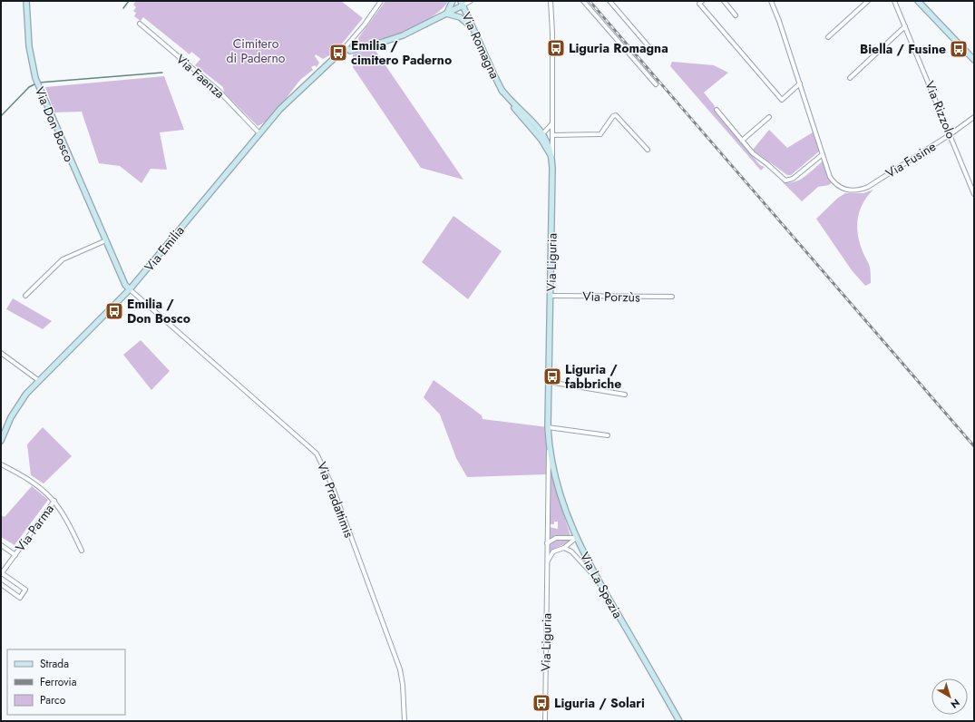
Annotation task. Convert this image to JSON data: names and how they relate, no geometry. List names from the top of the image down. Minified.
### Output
{"streets":{"street":["Via Romagna","Via Faenza","Via Rizzolo","Via Don Bosco","Via Fusine","Via Emilia","Via Liguria","Via Porzùs","Via Pradattimis","Via Parma","Via La Spezia"]},"crossings":[["Via Romagna","Via Emilia"],["Via Romagna","Via Liguria"],["Via Faenza","Via Emilia"],["Via Rizzolo","Via Fusine"],["Via Don Bosco","Via Emilia"],["Via Don Bosco","Via Pradattimis"],["Via Emilia","Via Pradattimis"],["Via Liguria","Via Porzùs"],["Via Liguria","Via La Spezia"]],"parks":["Cimitero di Paderno"],"places":{"bus stop":["Liguria Romagna","Biella / Fusine","Emilia / cimitero Paderno","Emilia / Don Bosco","Liguria / fabbriche","Liguria / Solari"]},"legend":["Strada","Ferrovia","Parco"],"north":"bottom right"}
